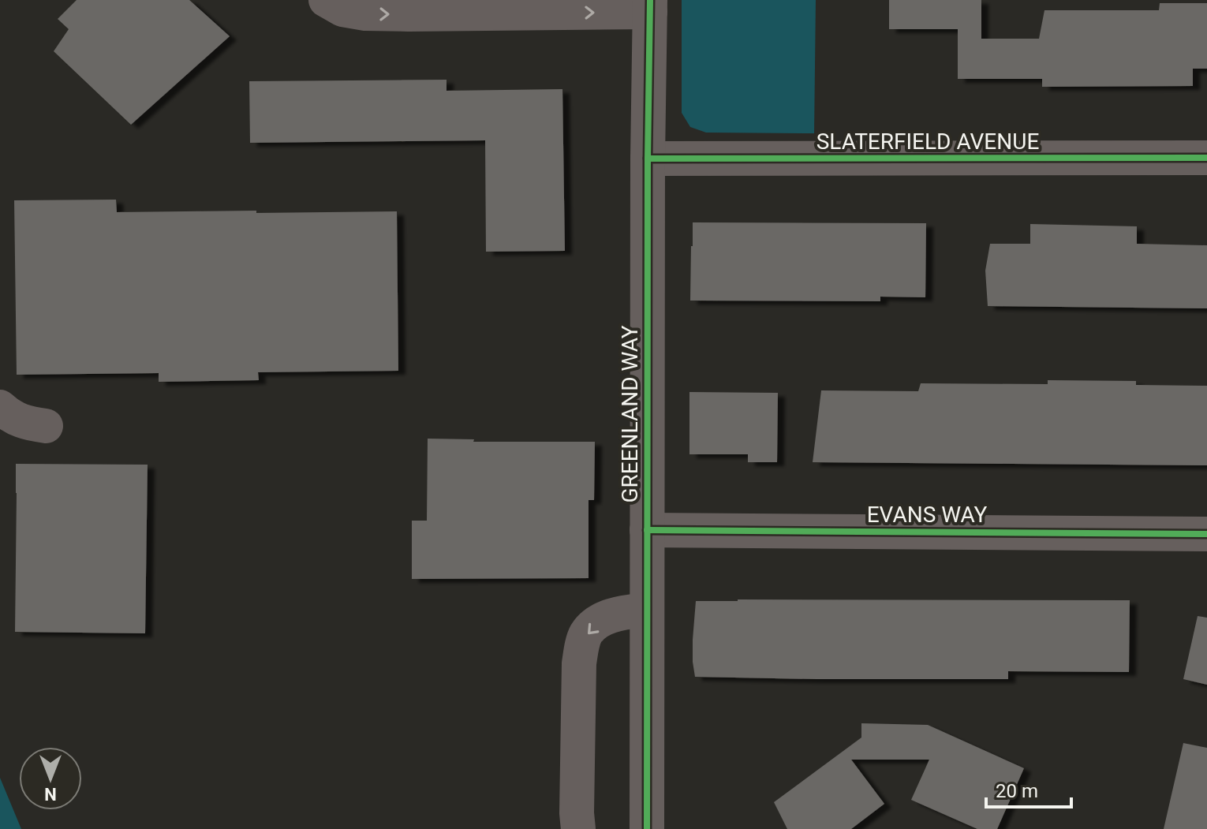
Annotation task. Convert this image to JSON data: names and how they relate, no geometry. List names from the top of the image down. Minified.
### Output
{"streets":{"street":["SLATERFIELD AVENUE","GREENLAND WAY","EVANS WAY"]},"crossings":[["SLATERFIELD AVENUE","GREENLAND WAY"],["GREENLAND WAY","EVANS WAY"]],"scale_bar":"20 m","north":"bottom"}
